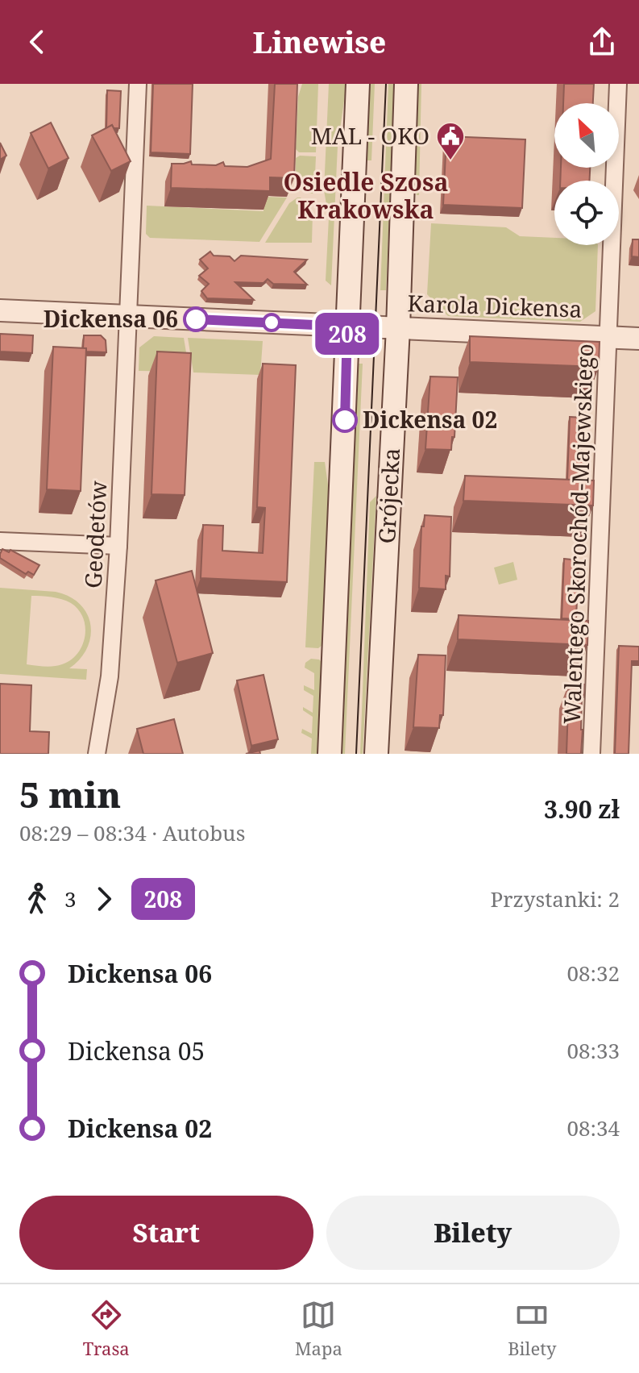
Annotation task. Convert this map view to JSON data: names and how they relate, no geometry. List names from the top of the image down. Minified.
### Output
{"streets":{"main road":["Grójecka"],"street":["Karola Dickensa","Walentego Skorochód-Majewskiego","Geodetów"]},"crossings":[["Karola Dickensa","Grójecka"],["Karola Dickensa","Walentego Skorochód-Majewskiego"],["Karola Dickensa","Geodetów"]],"districts":["Osiedle Szosa Krakowska"],"places":{"public building":["MAL - OKO"],"other":["Dickensa 06","Dickensa 02"]},"lines":["bus line 208"],"north":"top left","page":{"header":"Linewise","on_map":"208","heading":["5 min","08:29 – 08:34 · Autobus","3.90 zł"],"legs":["3","208","Przystanki: 2"],"list":[{"name":"Dickensa 06","value":"08:32"},{"name":"Dickensa 05","value":"08:33"},{"name":"Dickensa 02","value":"08:34"}],"buttons":["Start","Bilety"],"tabs":["Trasa","Mapa","Bilety"]}}
